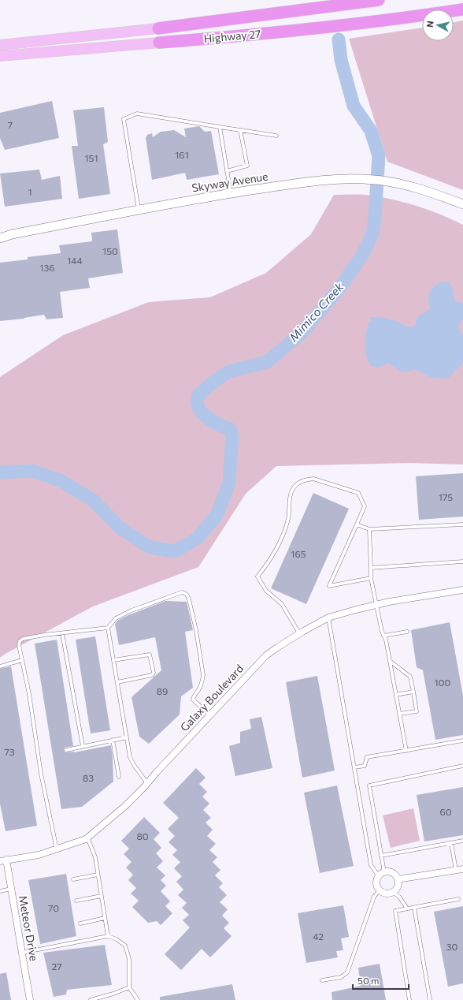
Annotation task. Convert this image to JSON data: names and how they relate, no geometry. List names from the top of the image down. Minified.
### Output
{"streets":{"highway":["Highway 27"],"street":["Skyway Avenue","Galaxy Boulevard","Meteor Drive"]},"crossings":[["Galaxy Boulevard","Meteor Drive"]],"water":["Mimico Creek"],"house_numbers":["7","161","151","1","150","144","136","175","165","100","89","73","83","60","80","70","42","30","27"],"scale_bar":"50 m","north":"left"}
